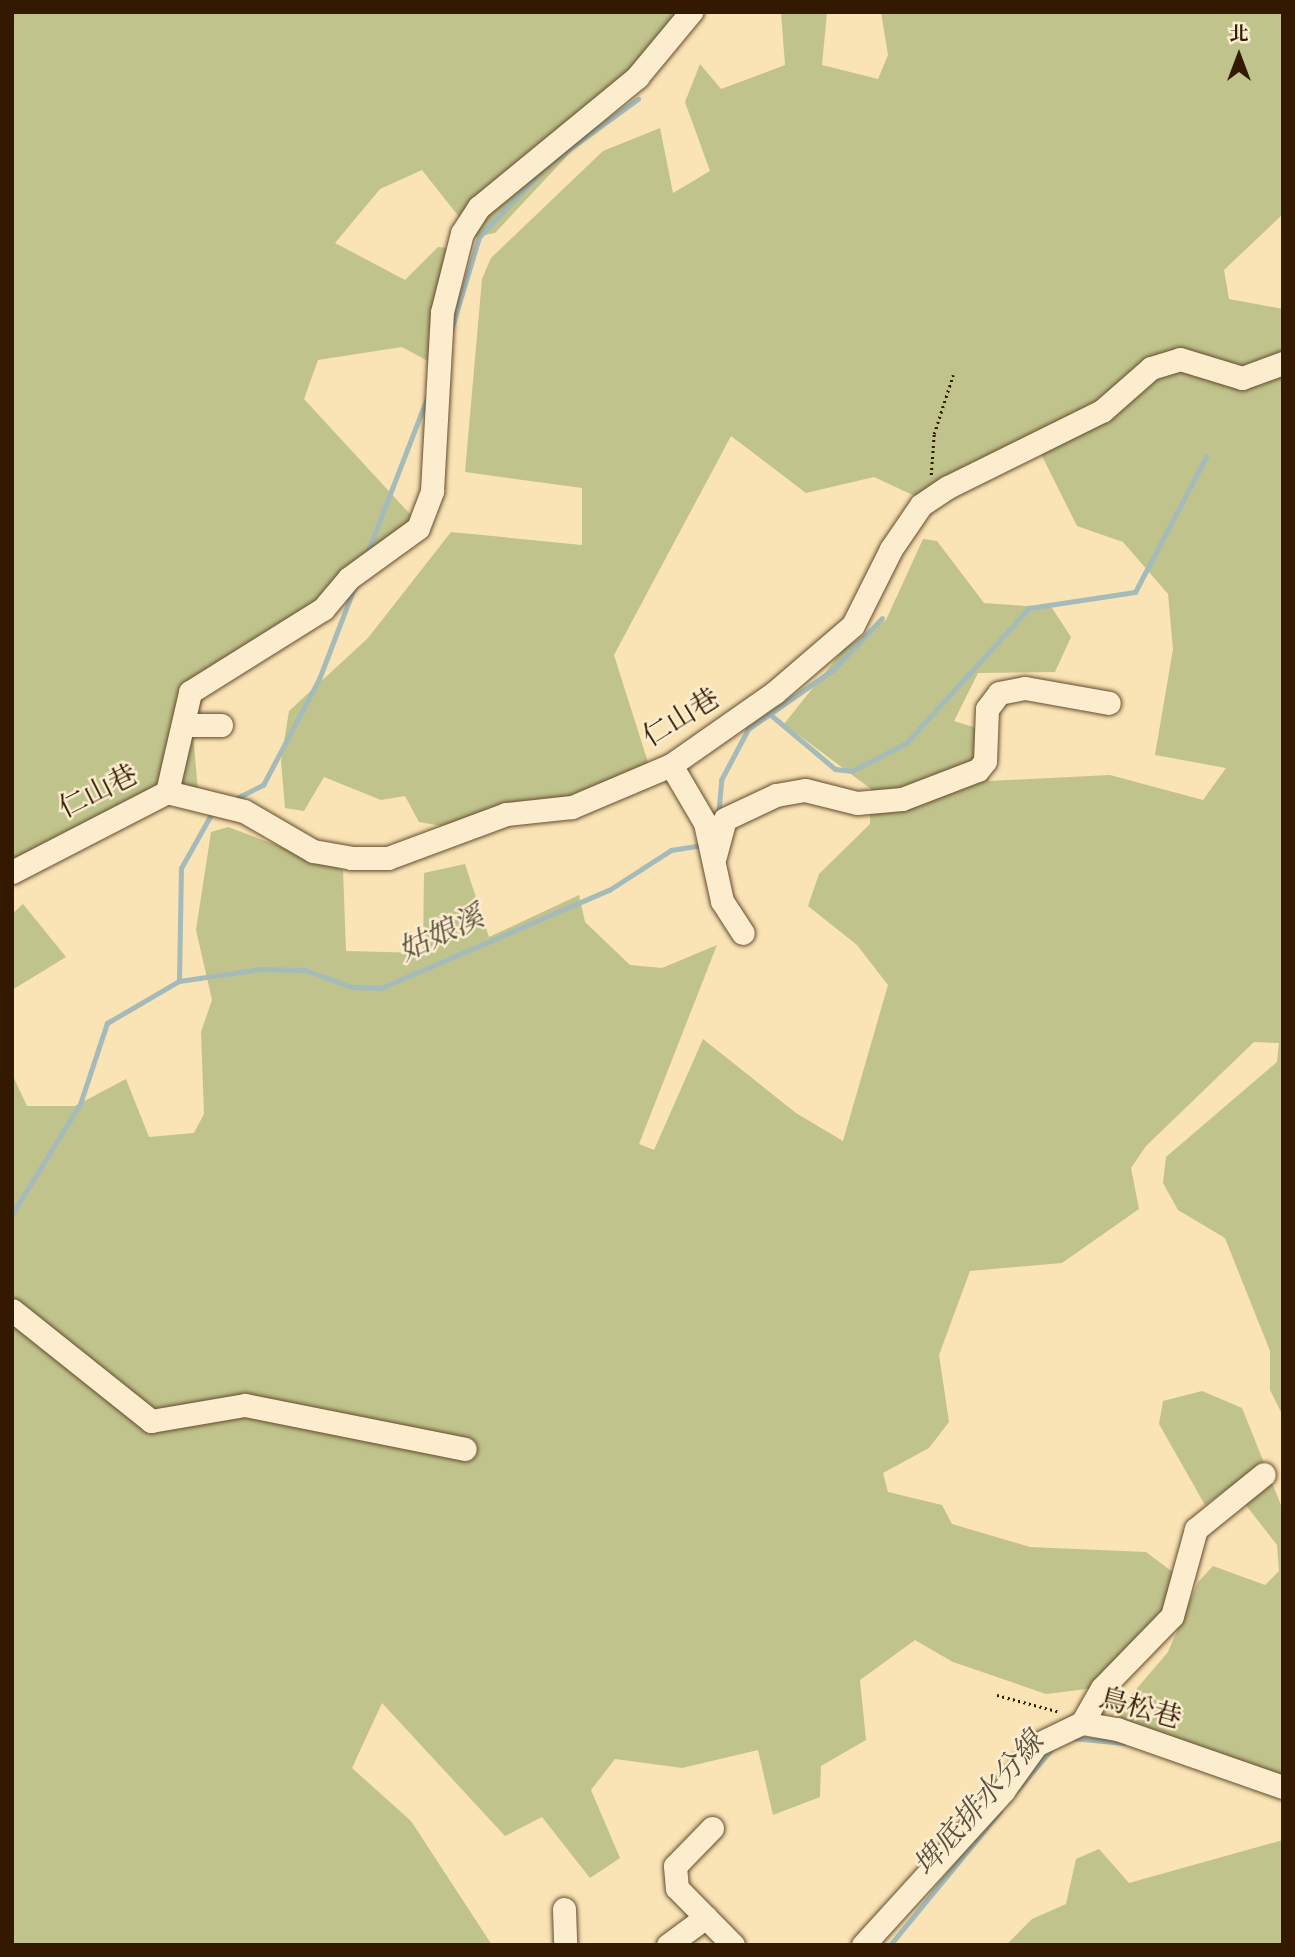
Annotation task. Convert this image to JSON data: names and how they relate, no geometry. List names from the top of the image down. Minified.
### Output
{"streets":{"lane":["仁山巷","鳥松巷"]},"water":["姑娘溪","埤底排水分線"],"north":"top"}
